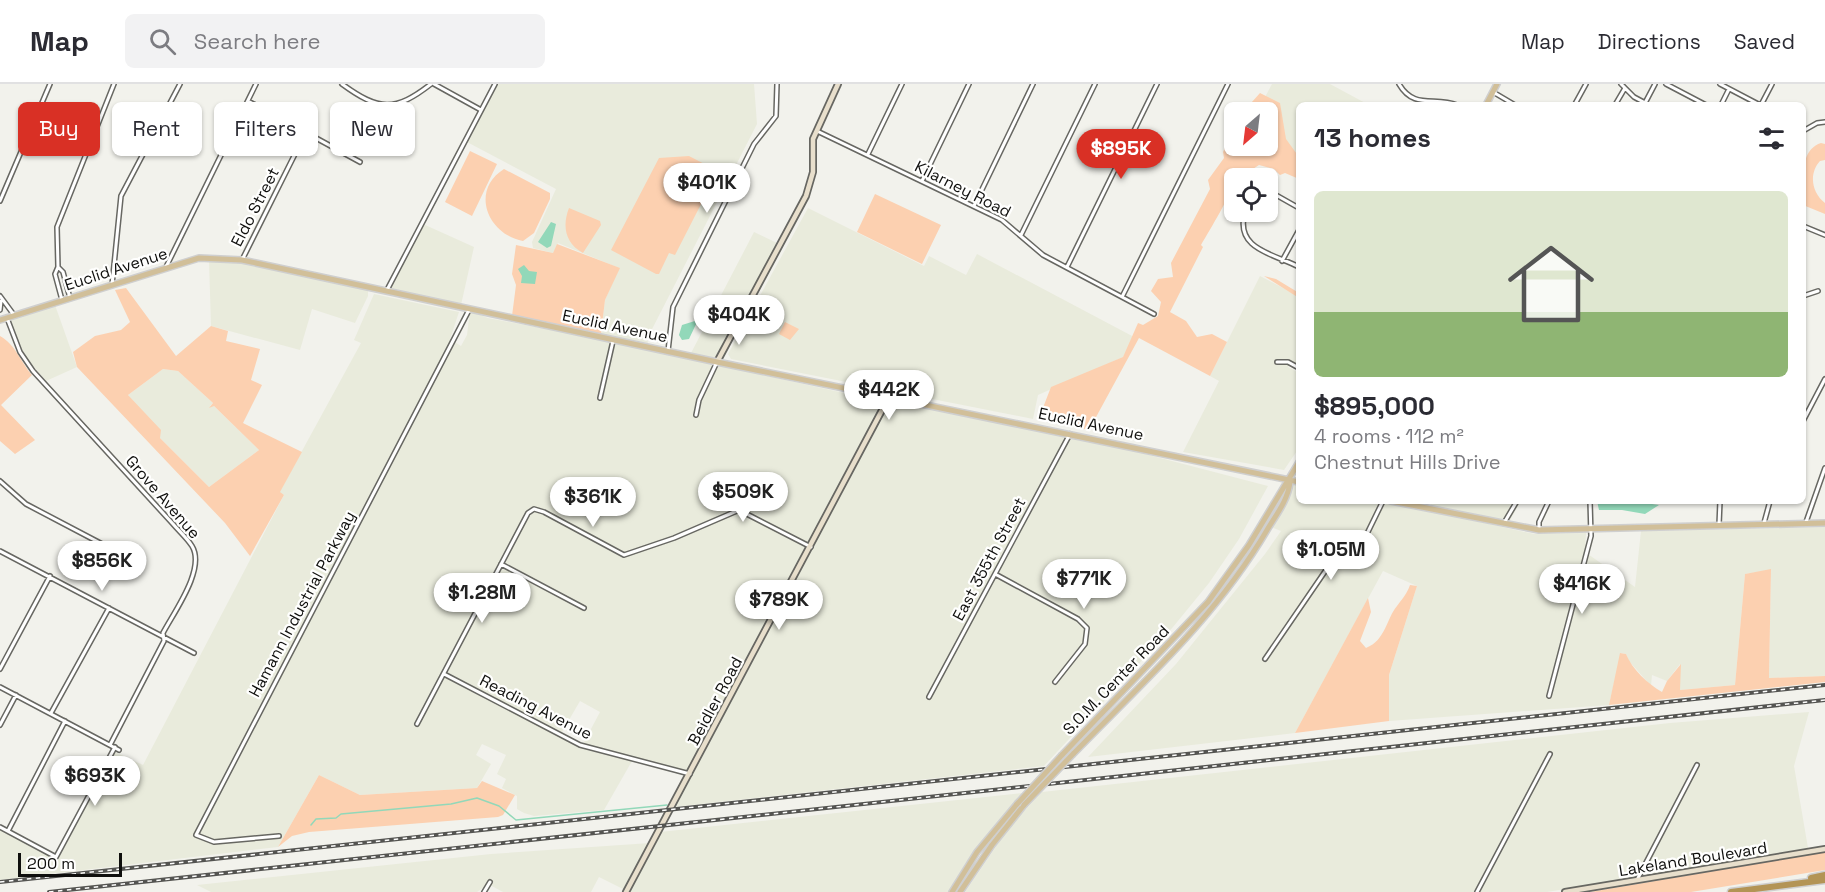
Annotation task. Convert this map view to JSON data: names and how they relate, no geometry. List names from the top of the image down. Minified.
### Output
{"streets":{"main road":["Euclid Avenue","S.O.M. Center Road"],"street":["Kilarney Road","Eldo Street","Grove Avenue","East 355th Street","Hamann Industrial Parkway","Beidler Road","Reading Avenue","Lakeland Boulevard"]},"crossings":[["Eldo Street","Euclid Avenue"],["Euclid Avenue","Grove Avenue"],["Euclid Avenue","East 355th Street"],["Euclid Avenue","Hamann Industrial Parkway"],["Euclid Avenue","S.O.M. Center Road"],["Euclid Avenue","Beidler Road"],["Beidler Road","Reading Avenue"]],"scale_bar":"200 m","north":"bottom left","page":{"header":"Map","search":"Search here","nav":["Map","Directions","Saved"],"chip":["Buy","Rent","Filters","New"],"heading":"13 homes","price":["$895K","$401K","$404K","$442K","$509K","$361K","$1.05M","$856K","$771K","$416K","$1.28M","$789K","$693K"],"list":[{"name":"$895,000","note":"4 rooms · 112 m² · Chestnut Hills Drive"}],"scale":"200 m"}}
